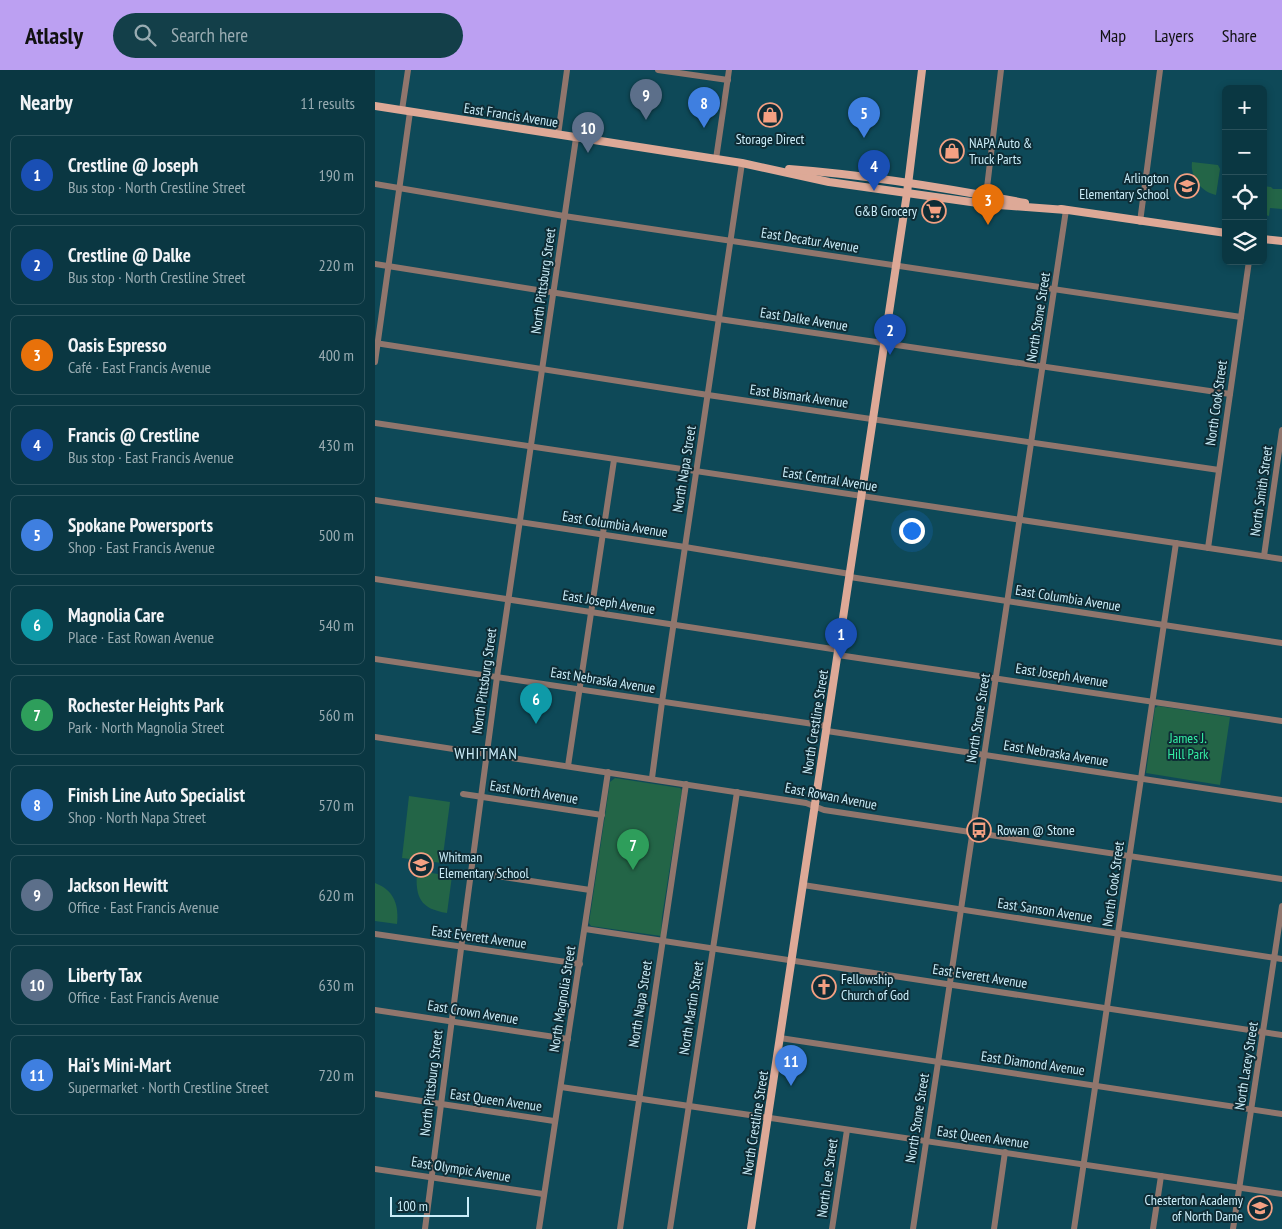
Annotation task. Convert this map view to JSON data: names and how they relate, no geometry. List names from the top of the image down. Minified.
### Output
{"streets":{"main road":["East Francis Avenue","North Crestline Street"],"street":["East Decatur Avenue","North Pittsburg Street","North Stone Street","East Dalke Avenue","East Bismark Avenue","North Cook Street","North Napa Street","East Central Avenue","North Smith Street","East Columbia Avenue","East Joseph Avenue","East Nebraska Avenue","East North Avenue","East Rowan Avenue","East Sanson Avenue","East Everett Avenue","North Magnolia Street","North Martin Street","East Crown Avenue","East Diamond Avenue","North Lacey Street","East Queen Avenue","East Olympic Avenue","North Lee Street"]},"crossings":[["East Francis Avenue","North Pittsburg Street"],["East Francis Avenue","North Stone Street"],["East Francis Avenue","North Napa Street"],["East Francis Avenue","North Crestline Street"],["East Decatur Avenue","North Pittsburg Street"],["East Decatur Avenue","North Stone Street"],["East Decatur Avenue","North Cook Street"],["East Decatur Avenue","North Napa Street"],["East Decatur Avenue","North Crestline Street"],["North Pittsburg Street","East Dalke Avenue"],["North Pittsburg Street","East Bismark Avenue"],["North Pittsburg Street","East Central Avenue"],["North Pittsburg Street","East Columbia Avenue"],["North Pittsburg Street","East Joseph Avenue"],["North Pittsburg Street","East Nebraska Avenue"],["North Pittsburg Street","East North Avenue"],["North Pittsburg Street","East Rowan Avenue"],["North Pittsburg Street","East Everett Avenue"],["North Pittsburg Street","East Crown Avenue"],["North Pittsburg Street","East Queen Avenue"],["North Pittsburg Street","East Olympic Avenue"],["North Stone Street","East Dalke Avenue"],["North Stone Street","East Bismark Avenue"],["North Stone Street","East Central Avenue"],["North Stone Street","East Columbia Avenue"],["North Stone Street","East Joseph Avenue"],["North Stone Street","East Nebraska Avenue"],["North Stone Street","East Rowan Avenue"],["North Stone Street","East Sanson Avenue"],["North Stone Street","East Everett Avenue"],["North Stone Street","East Diamond Avenue"],["North Stone Street","East Queen Avenue"],["East Dalke Avenue","North Cook Street"],["East Dalke Avenue","North Napa Street"],["East Dalke Avenue","North Crestline Street"],["East Bismark Avenue","North Cook Street"],["East Bismark Avenue","North Napa Street"],["East Bismark Avenue","North Crestline Street"],["North Cook Street","East Central Avenue"],["North Cook Street","East Columbia Avenue"],["North Cook Street","East Joseph Avenue"],["North Cook Street","East Nebraska Avenue"],["North Cook Street","East Rowan Avenue"],["North Cook Street","East Sanson Avenue"],["North Cook Street","East Everett Avenue"],["North Cook Street","East Diamond Avenue"],["North Cook Street","East Queen Avenue"],["North Napa Street","East Central Avenue"],["North Napa Street","East Columbia Avenue"],["North Napa Street","East Joseph Avenue"],["North Napa Street","East Nebraska Avenue"],["North Napa Street","East Rowan Avenue"],["North Napa Street","East Everett Avenue"],["North Napa Street","East Queen Avenue"],["East Central Avenue","North Smith Street"],["East Central Avenue","North Crestline Street"],["East Columbia Avenue","North Crestline Street"],["East Joseph Avenue","North Crestline Street"],["East Nebraska Avenue","North Crestline Street"],["North Crestline Street","East Rowan Avenue"],["North Crestline Street","East Sanson Avenue"],["North Crestline Street","East Everett Avenue"],["North Crestline Street","East Diamond Avenue"],["North Crestline Street","East Queen Avenue"],["East North Avenue","North Magnolia Street"],["East Rowan Avenue","North Magnolia Street"],["East Rowan Avenue","North Martin Street"],["East Sanson Avenue","North Lacey Street"],["East Everett Avenue","North Magnolia Street"],["East Everett Avenue","North Martin Street"],["East Everett Avenue","North Lacey Street"],["North Magnolia Street","East Crown Avenue"],["North Magnolia Street","East Queen Avenue"],["North Magnolia Street","East Olympic Avenue"],["North Martin Street","East Queen Avenue"],["East Diamond Avenue","North Lacey Street"],["North Lacey Street","East Queen Avenue"],["East Queen Avenue","North Lee Street"]],"districts":["WHITMAN"],"parks":["James J. Hill Park"],"places":{"shop":["Storage Direct","NAPA Auto & Truck Parts"],"school or university":["Arlington Elementary School","Whitman Elementary School","Chesterton Academy of North Dame"],"supermarket":["G&B Grocery"],"bus stop":["Rowan @ Stone"],"church":["Fellowship Church of God"]},"scale_bar":"100 m","page":{"header":"Atlasly","search":"Search here","nav":["Map","Layers","Share"],"heading":["Nearby","11 results"],"pins":["9","8","5","10","4","3","2","1","6","7","11"],"map_buttons":["+","−"],"list":[{"mark":"1","name":"Crestline @ Joseph","note":"Bus stop · North Crestline Street","value":"190 m"},{"mark":"2","name":"Crestline @ Dalke","note":"Bus stop · North Crestline Street","value":"220 m"},{"mark":"3","name":"Oasis Espresso","note":"Café · East Francis Avenue","value":"400 m"},{"mark":"4","name":"Francis @ Crestline","note":"Bus stop · East Francis Avenue","value":"430 m"},{"mark":"5","name":"Spokane Powersports","note":"Shop · East Francis Avenue","value":"500 m"},{"mark":"6","name":"Magnolia Care","note":"Place · East Rowan Avenue","value":"540 m"},{"mark":"7","name":"Rochester Heights Park","note":"Park · North Magnolia Street","value":"560 m"},{"mark":"8","name":"Finish Line Auto Specialist","note":"Shop · North Napa Street","value":"570 m"},{"mark":"9","name":"Jackson Hewitt","note":"Office · East Francis Avenue","value":"620 m"},{"mark":"10","name":"Liberty Tax","note":"Office · East Francis Avenue","value":"630 m"},{"mark":"11","name":"Hai's Mini-Mart","note":"Supermarket · North Crestline Street","value":"720 m"}],"scale":"100 m"}}
